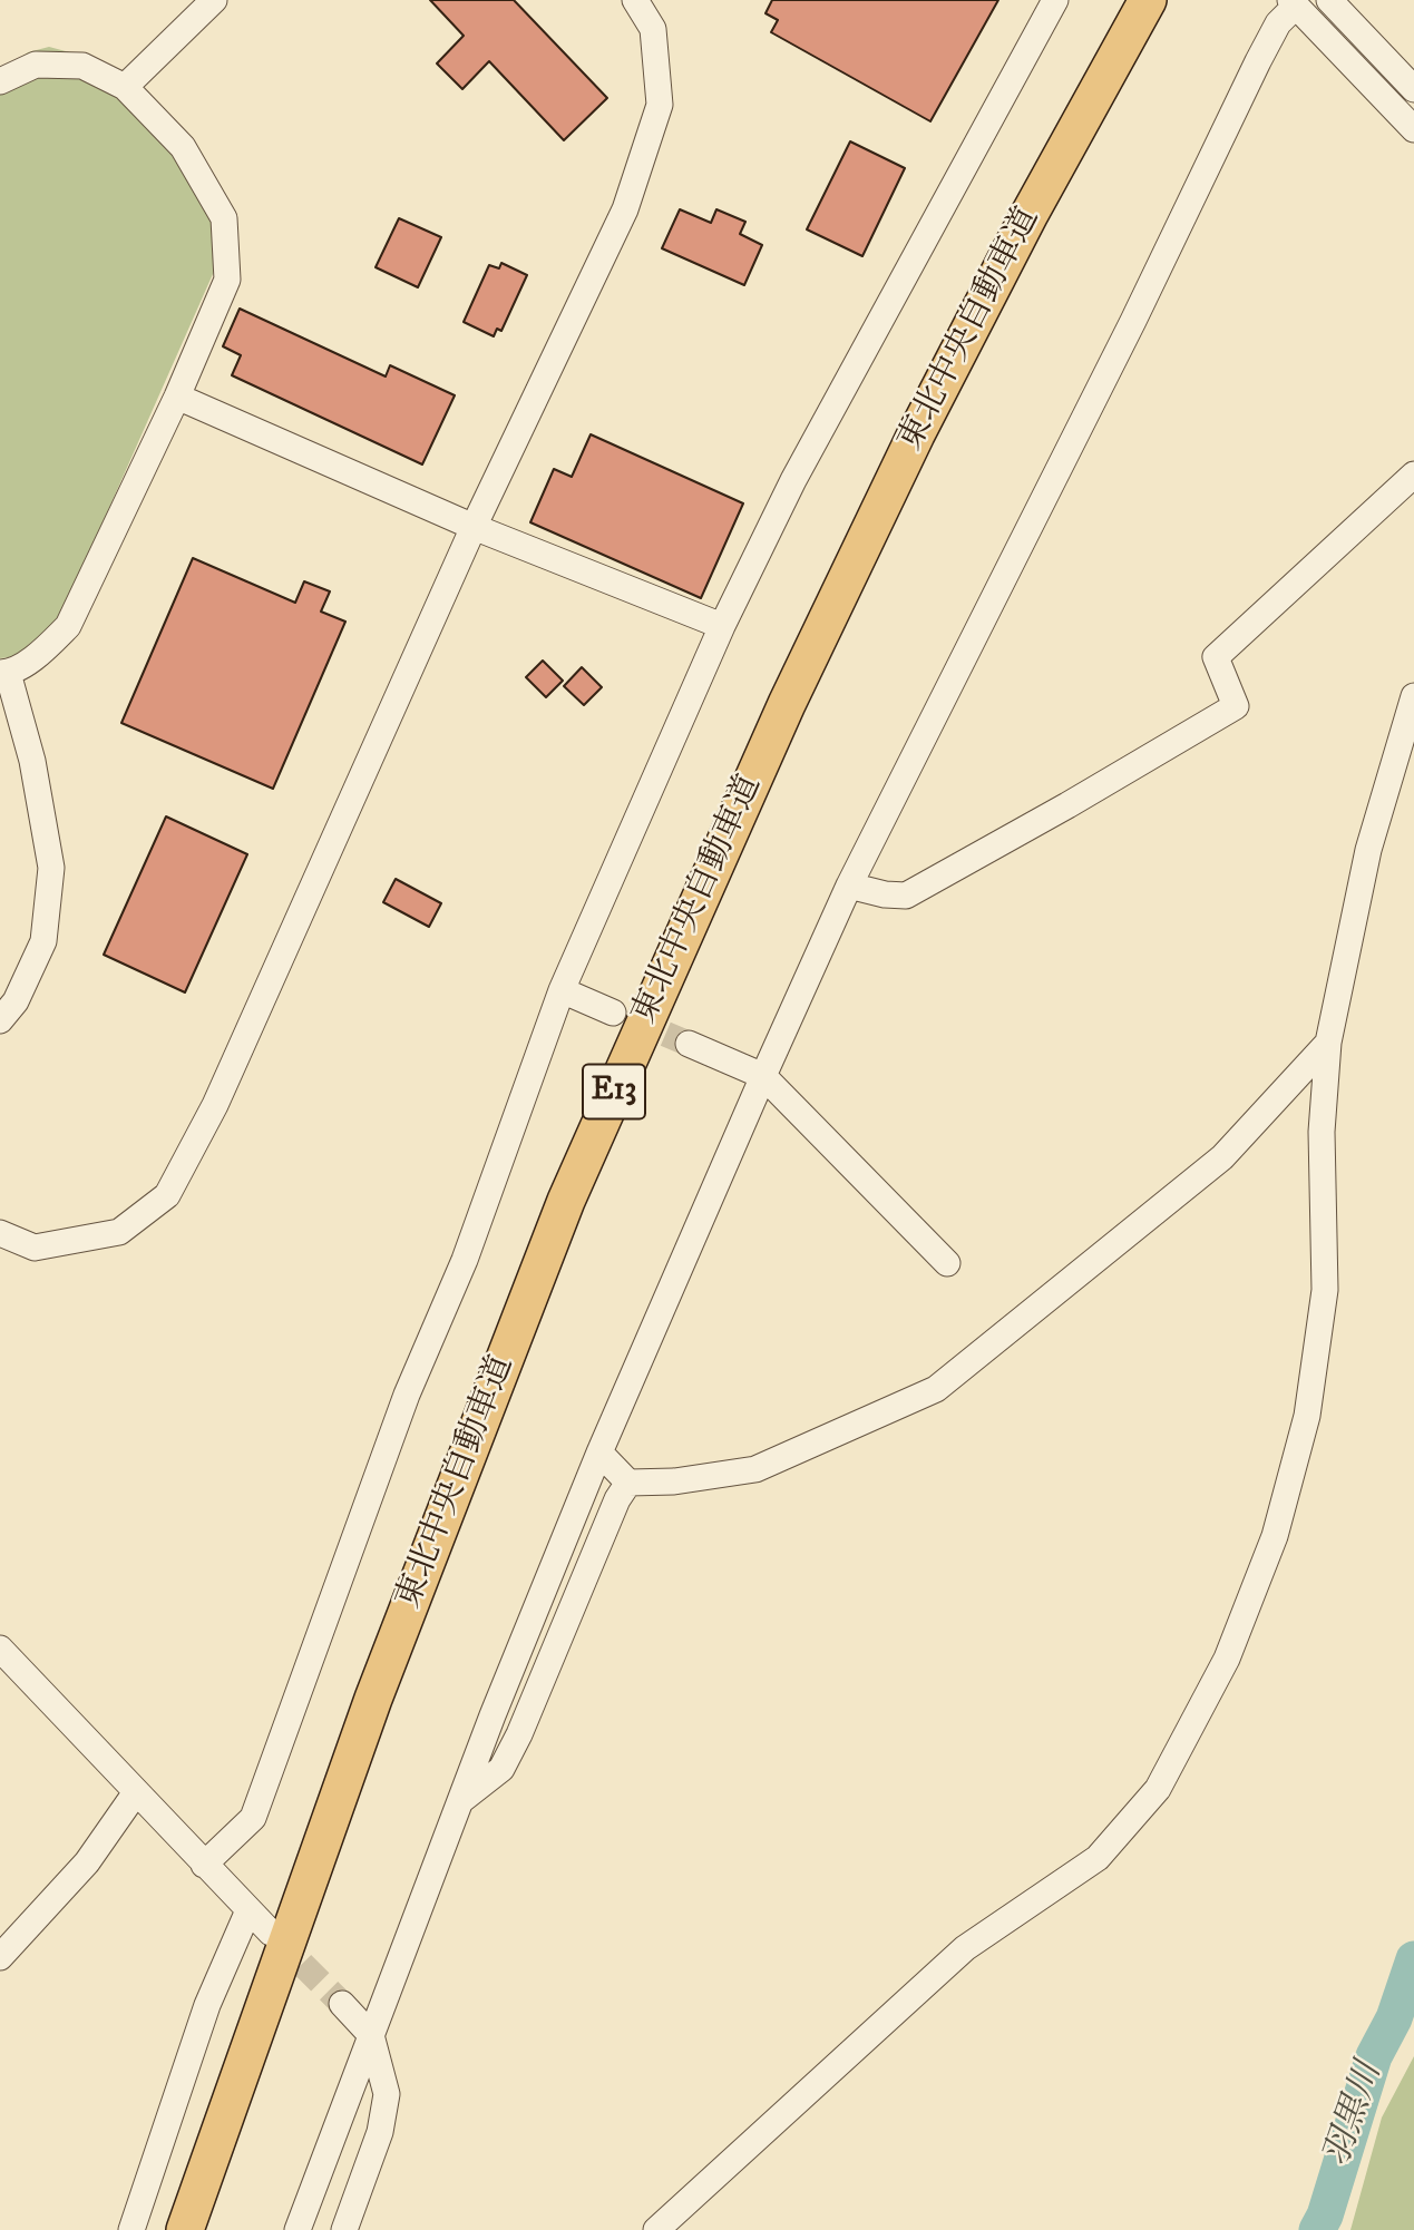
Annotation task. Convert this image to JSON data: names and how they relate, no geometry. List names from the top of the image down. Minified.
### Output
{"streets":{"highway":["東北中央自動車道","E13"]},"water":["羽黒川"]}
